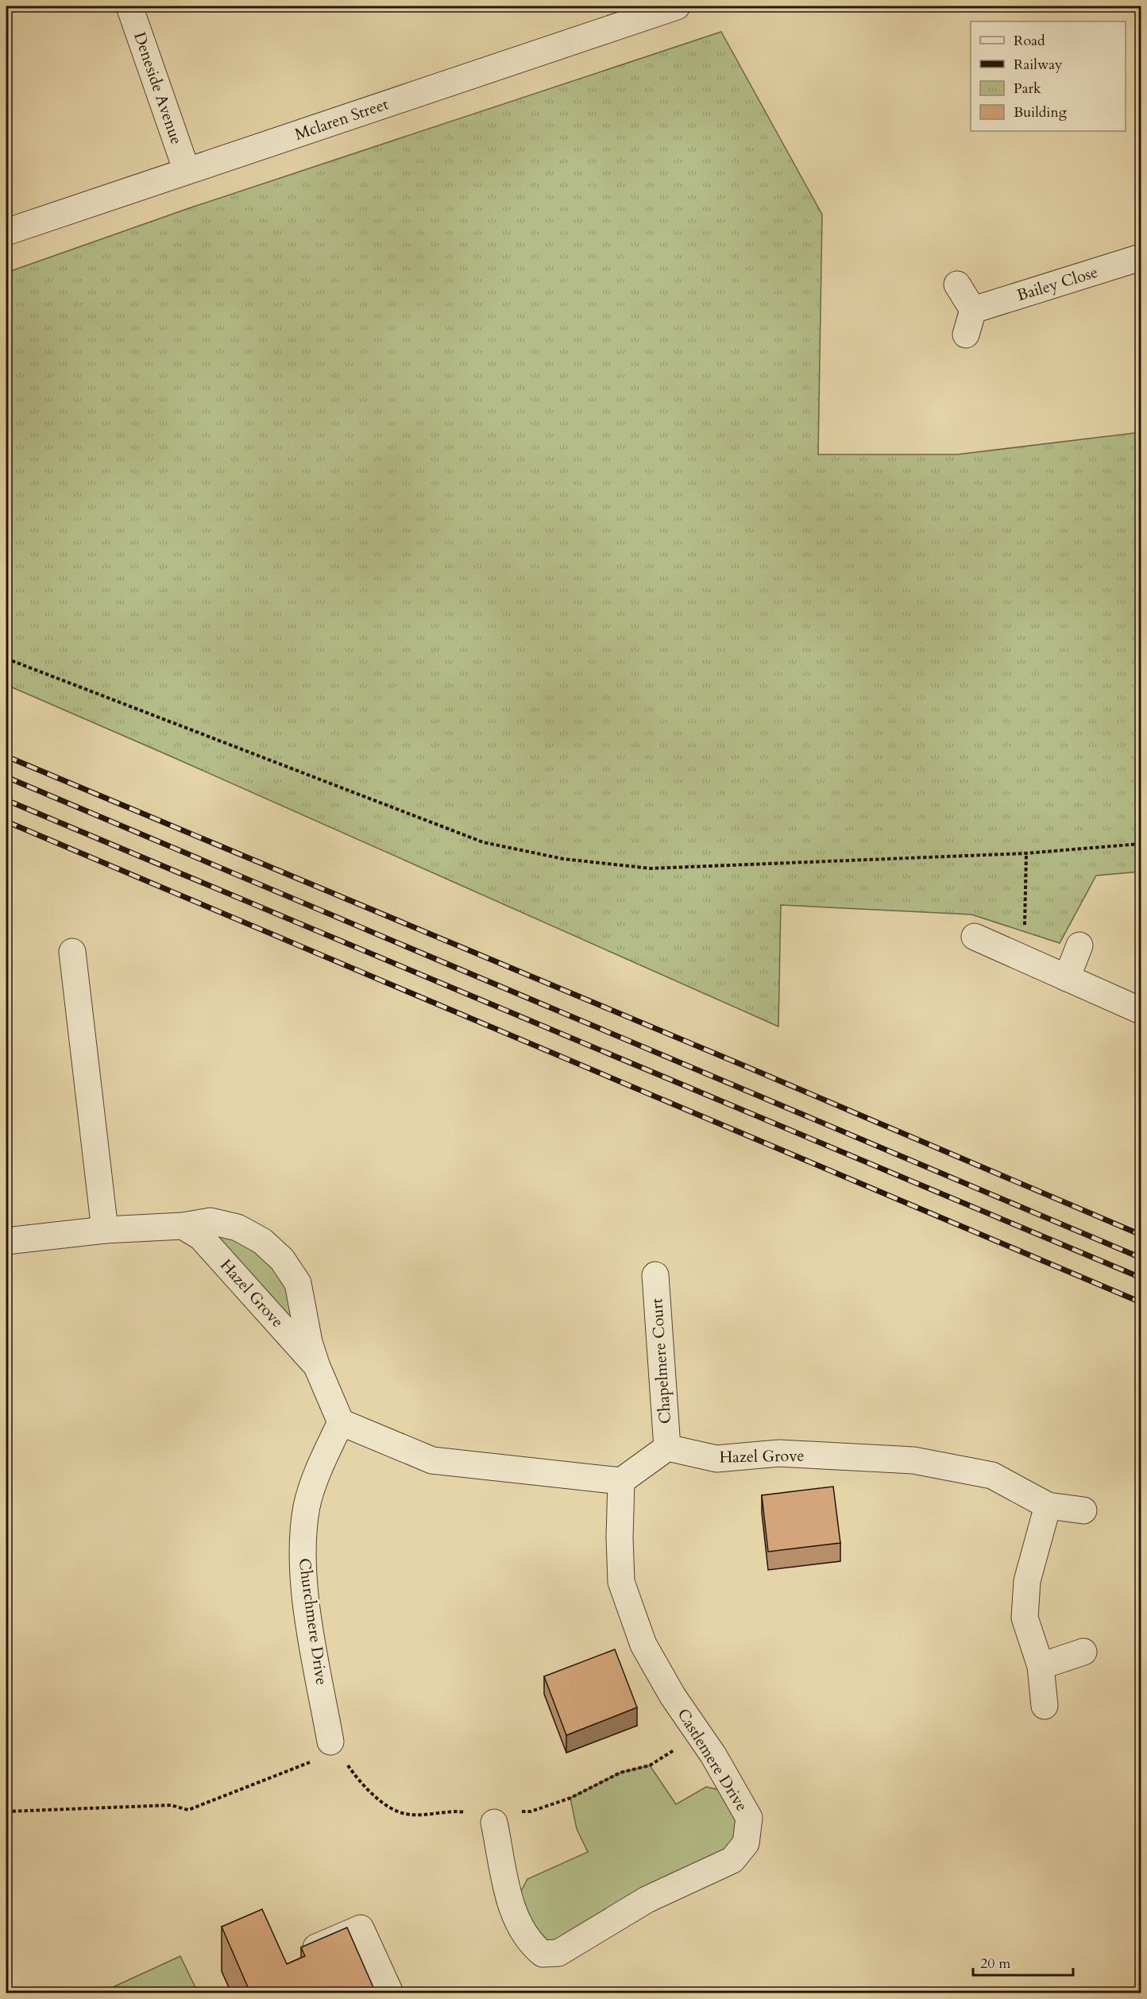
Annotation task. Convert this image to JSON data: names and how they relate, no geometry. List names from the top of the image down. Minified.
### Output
{"streets":{"street":["Deneside Avenue","Mclaren Street","Bailey Close","Hazel Grove","Chapelmere Court","Churchmere Drive","Castlemere Drive"]},"crossings":[["Deneside Avenue","Mclaren Street"],["Hazel Grove","Chapelmere Court"],["Hazel Grove","Churchmere Drive"]],"legend":["Road","Railway","Park","Building"],"scale_bar":"20 m"}
